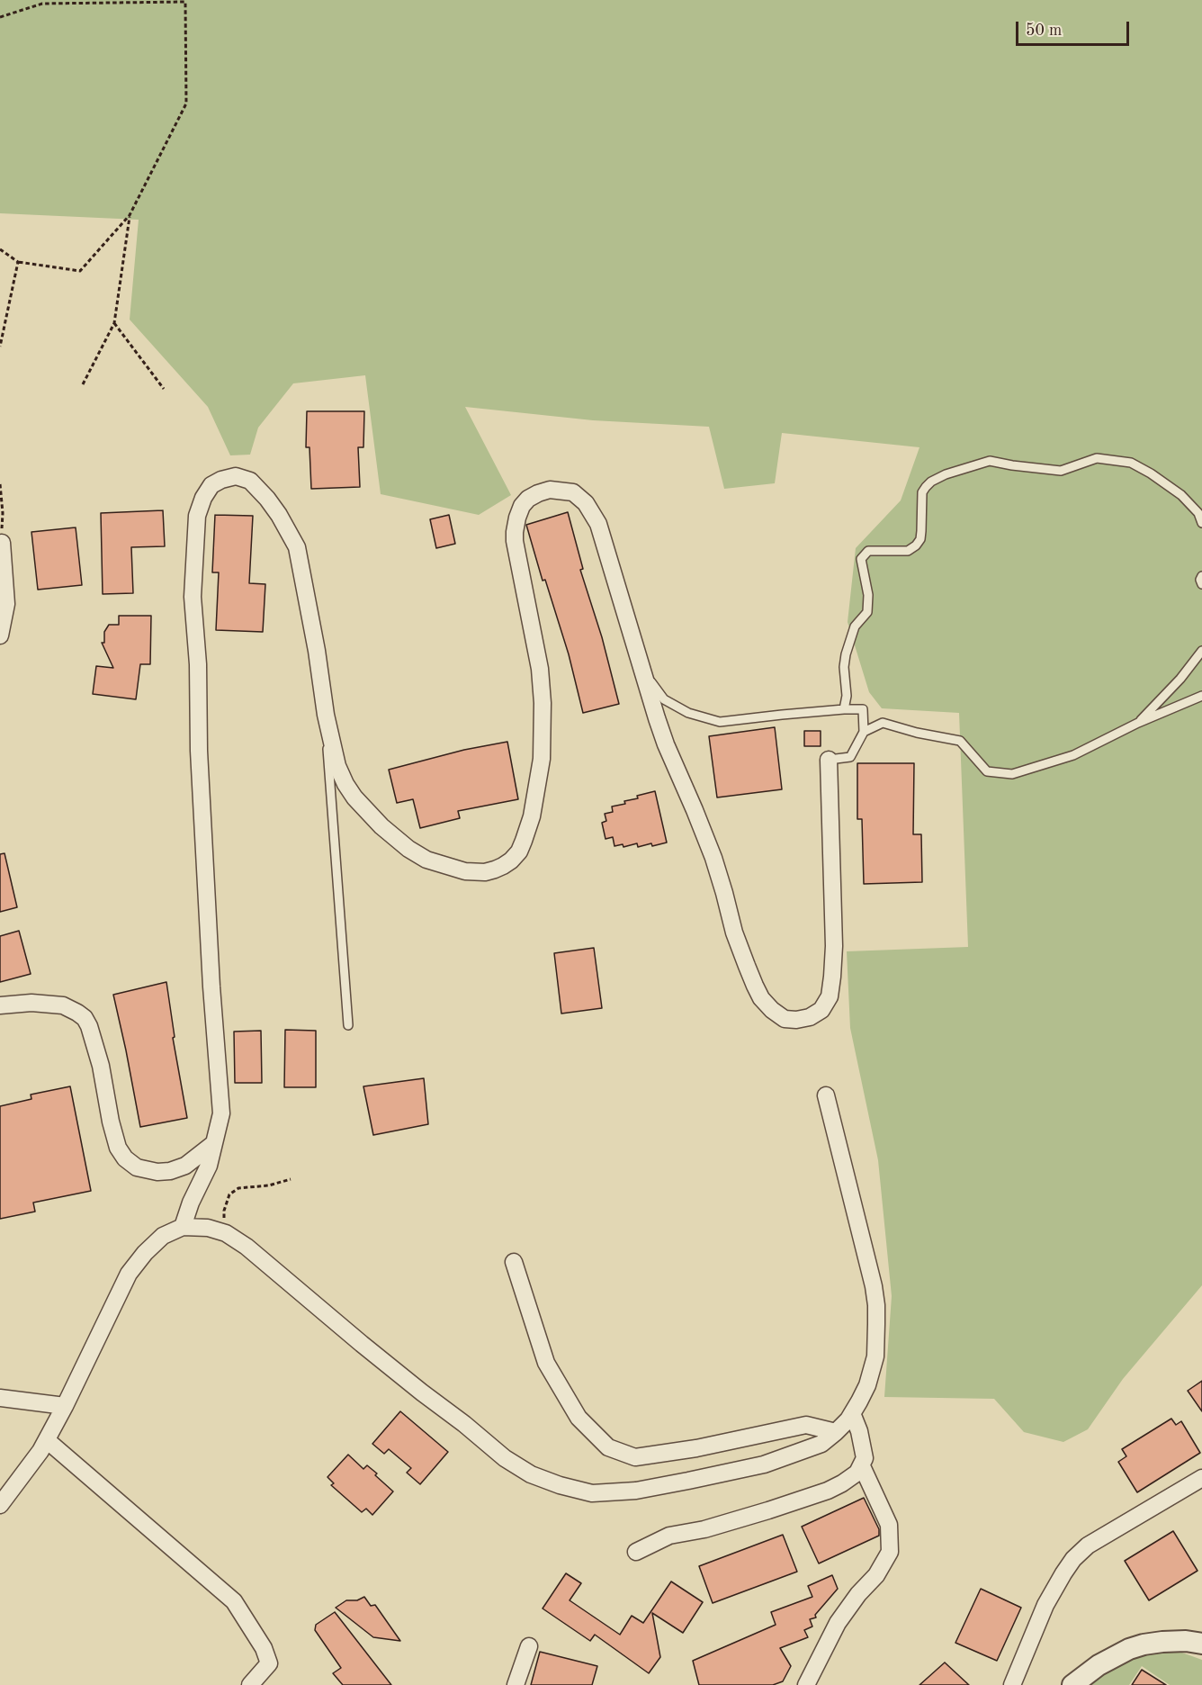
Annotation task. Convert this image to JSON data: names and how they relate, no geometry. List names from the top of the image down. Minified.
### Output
{"scale_bar":"50 m"}
